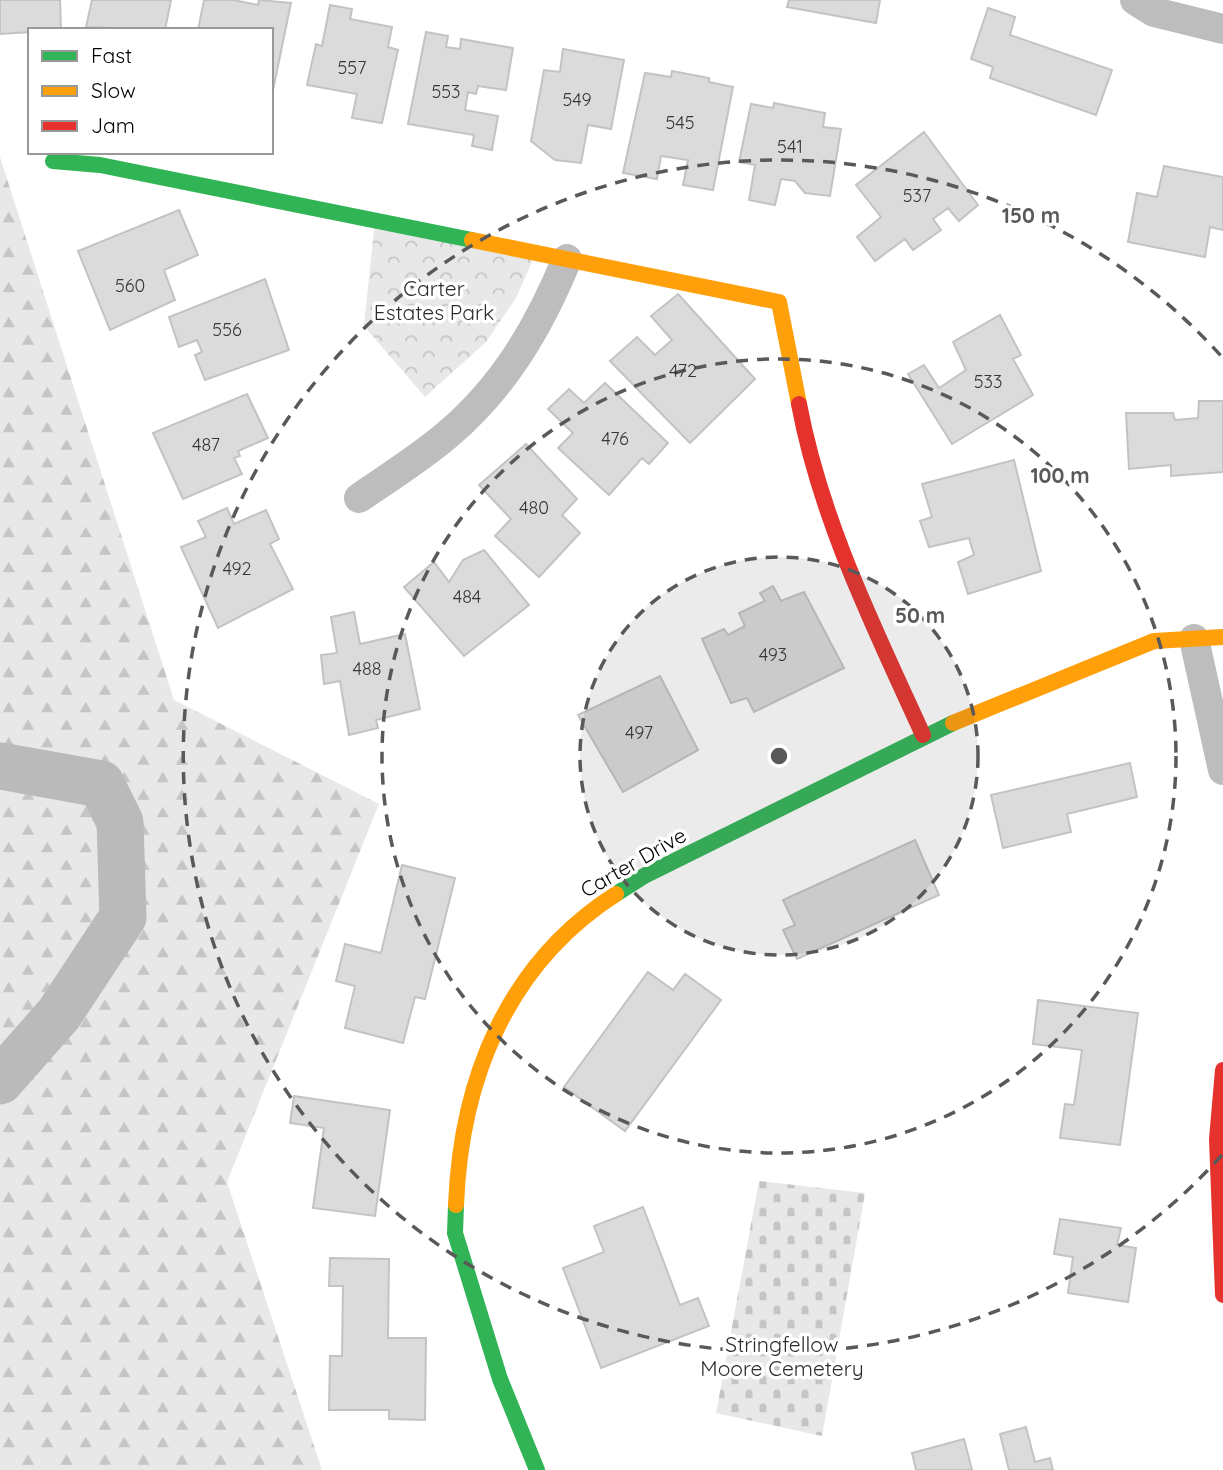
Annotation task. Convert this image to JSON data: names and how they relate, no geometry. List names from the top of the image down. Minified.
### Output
{"streets":{"street":["Carter Drive"]},"parks":["Carter Estates Park","Stringfellow Moore Cemetery"],"house_numbers":["557","553","549","545","541","537","560","556","472","533","476","487","480","492","484","493","488","497"],"legend":["Fast","Slow","Jam"],"rings":["150 m","100 m","50 m"]}
